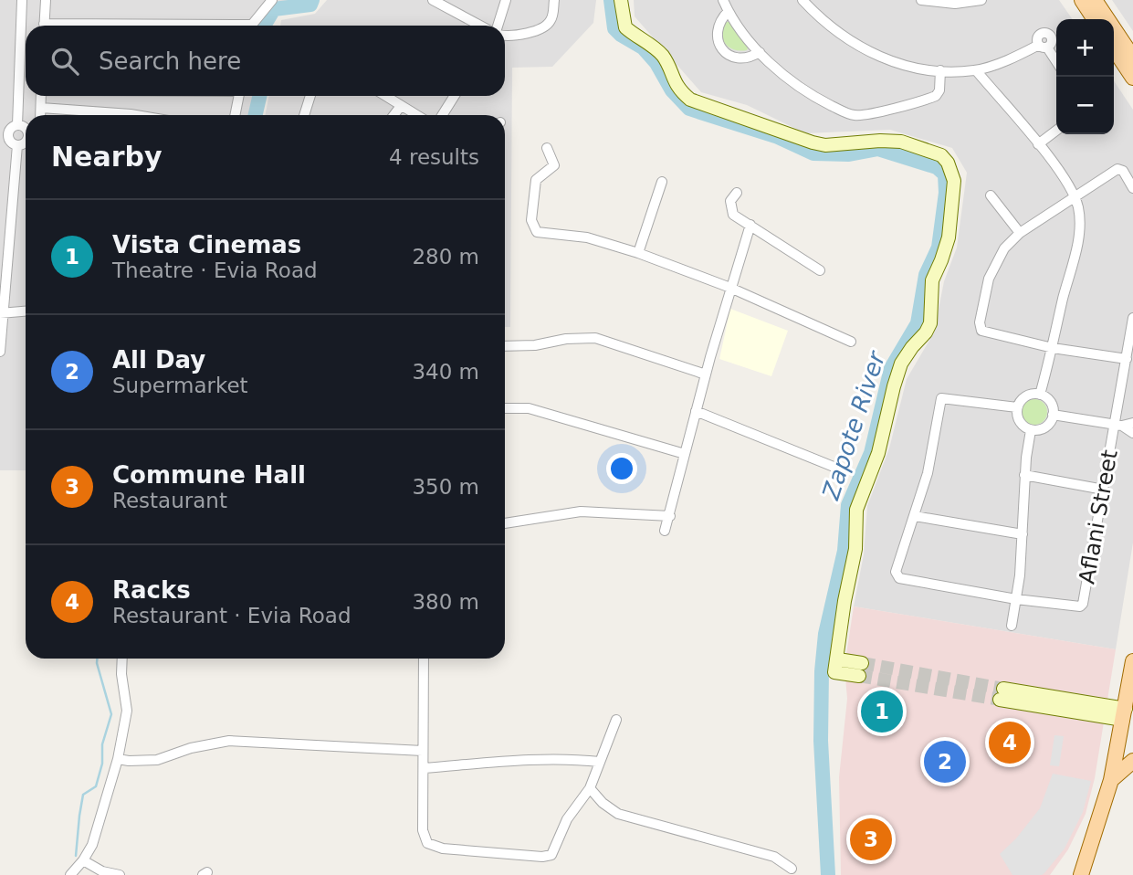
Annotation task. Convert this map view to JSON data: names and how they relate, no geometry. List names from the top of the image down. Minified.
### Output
{"streets":{"street":["Aflani Street"]},"water":["Zapote River"],"page":{"map_buttons":["+","−"],"search":"Search here","heading":["Nearby","4 results"],"list":[{"mark":"1","name":"Vista Cinemas","note":"Theatre · Evia Road","value":"280 m"},{"mark":"2","name":"All Day","note":"Supermarket","value":"340 m"},{"mark":"3","name":"Commune Hall","note":"Restaurant","value":"350 m"},{"mark":"4","name":"Racks","note":"Restaurant · Evia Road","value":"380 m"}],"pins":["1","4","2","3"]}}
